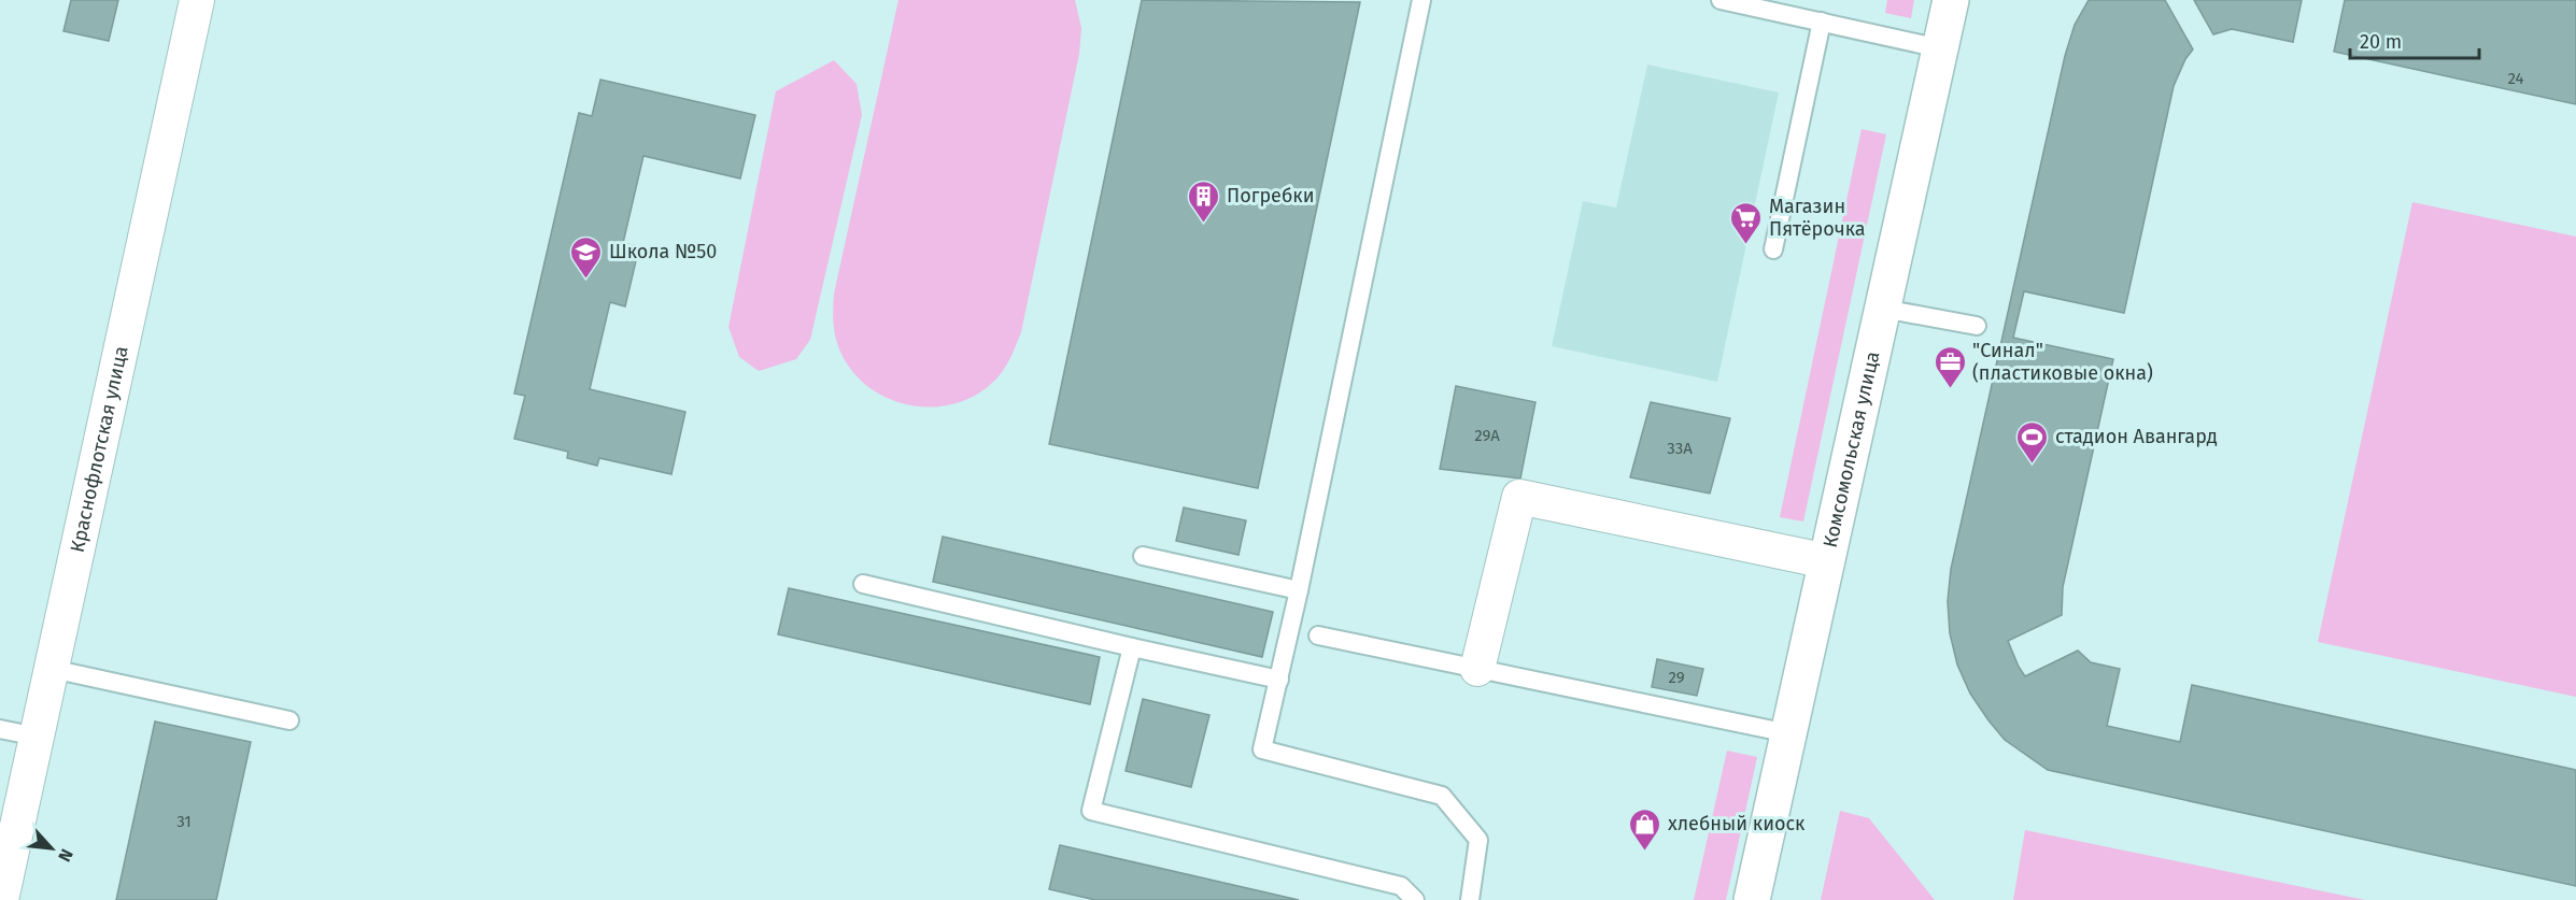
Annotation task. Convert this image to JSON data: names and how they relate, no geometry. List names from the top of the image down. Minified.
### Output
{"streets":{"street":["Краснофлотская улица","Комсомольская улица"]},"places":{"building":["Погребки"],"supermarket":["Магазин Пятёрочка"],"school or university":["Школа №50"],"office":["\"Синал\" (пластиковые окна)"],"sports":["стадион Авангард"],"shop":["хлебный киоск"]},"house_numbers":["24","29А","33А","29","31"],"scale_bar":"20 m","north":"bottom right"}
